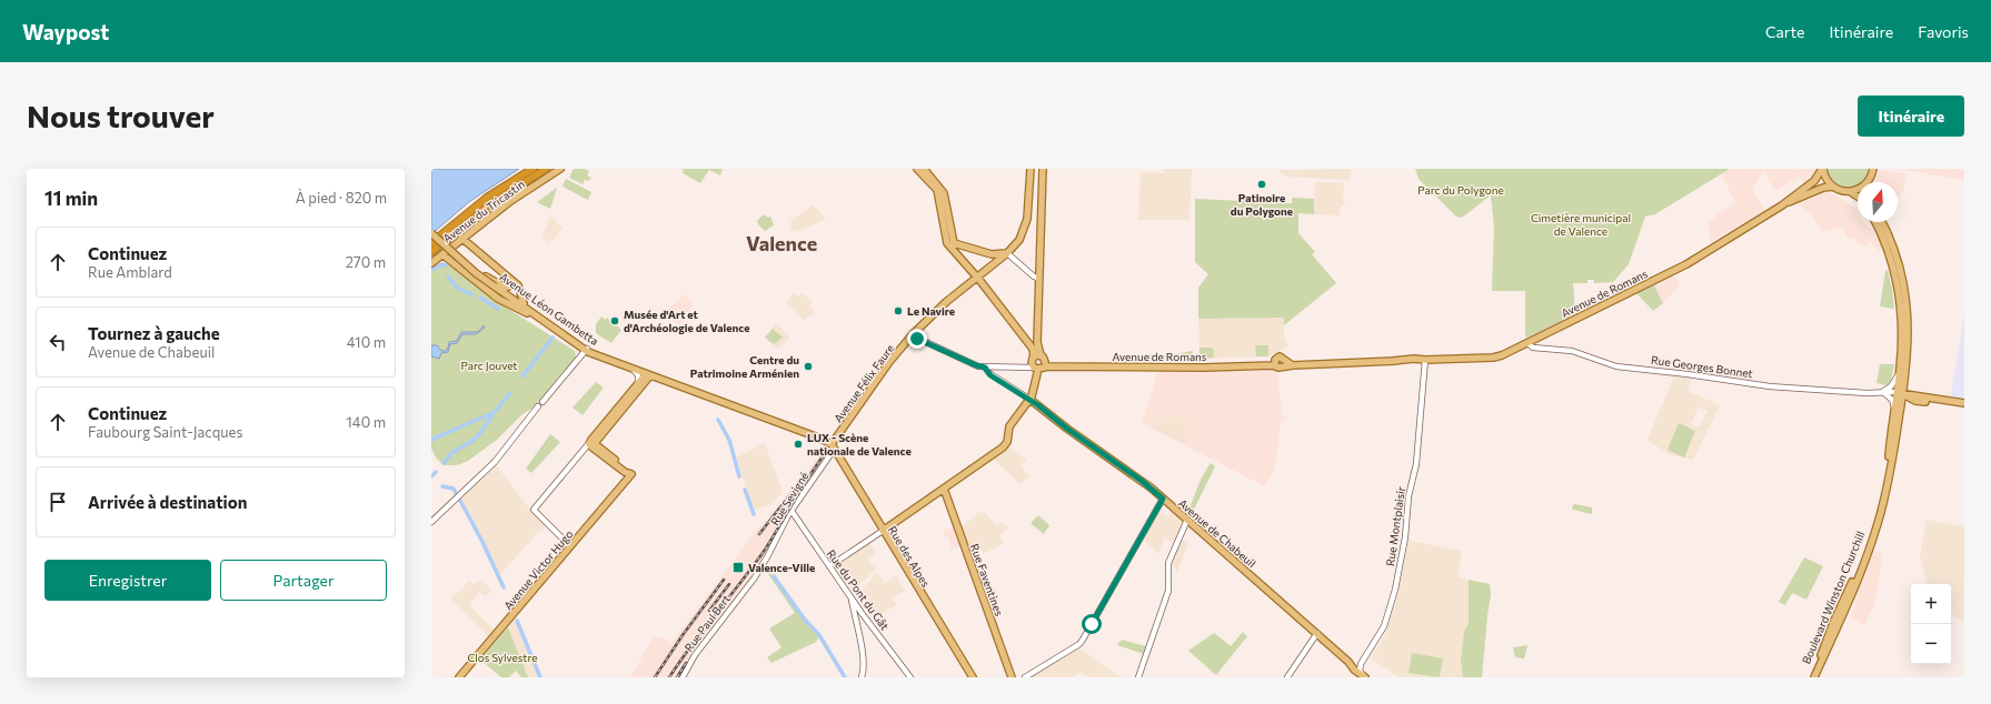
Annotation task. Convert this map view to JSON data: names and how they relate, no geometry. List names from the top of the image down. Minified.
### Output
{"streets":{"main road":["Avenue du Tricastin","Avenue de Romans","Avenue Léon Gambetta","Avenue Félix Faure","Avenue de Chabeuil","Rue des Alpes","Avenue Victor Hugo","Rue Faventines","Boulevard Winston Churchill"],"street":["Rue Georges Bonnet","Rue Sevigné","Rue Montplaisir","Rue du Pont du Gât","Rue Paul Bert"]},"crossings":[["Avenue de Romans","Rue Georges Bonnet"],["Avenue de Romans","Rue Montplaisir"],["Avenue de Romans","Avenue de Chabeuil"],["Avenue Léon Gambetta","Avenue Félix Faure"],["Avenue Léon Gambetta","Rue Sevigné"],["Avenue Léon Gambetta","Rue des Alpes"],["Rue Georges Bonnet","Boulevard Winston Churchill"],["Avenue Félix Faure","Rue Sevigné"],["Avenue Félix Faure","Rue des Alpes"],["Rue Sevigné","Rue des Alpes"],["Rue Sevigné","Rue du Pont du Gât"],["Rue Sevigné","Rue Paul Bert"]],"districts":["Valence"],"parks":["Parc du Polygone","Cimetière municipal de Valence","Parc Jouvet","Clos Sylvestre"],"places":{"other":["Patinoire du Polygone","Le Navire","Musée d'Art et d'Archéologie de Valence","Centre du Patrimoine Arménien","LUX - Scène nationale de Valence"],"transit":["Valence-Ville"]},"north":"top","page":{"header":"Waypost","nav":["Carte","Itinéraire","Favoris"],"buttons":["Itinéraire",["Enregistrer","Partager"]],"title":"Nous trouver","heading":["11 min","À pied · 820 m"],"list":[["Continuez","Rue Amblard","270 m"],["Tournez à gauche","Avenue de Chabeuil","410 m"],["Continuez","Faubourg Saint-Jacques","140 m"],"Arrivée à destination"],"map_buttons":["+","−"]}}
